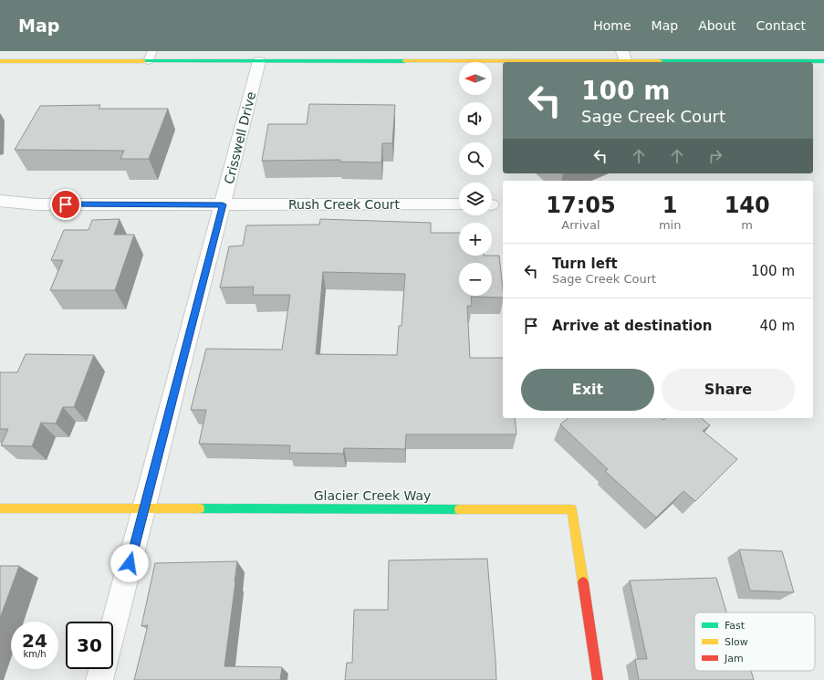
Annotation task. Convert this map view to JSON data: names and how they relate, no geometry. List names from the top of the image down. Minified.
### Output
{"streets":{"main road":["Glacier Creek Way"],"street":["Crisswell Drive","Rush Creek Court"]},"crossings":[["Crisswell Drive","Rush Creek Court"],["Crisswell Drive","Glacier Creek Way"]],"legend":["Fast","Slow","Jam"],"north":"left","page":{"header":"Map","nav":["Home","Map","About","Contact"],"map_buttons":["+","−"],"turn":["100 m","Sage Creek Court"],"eta":["17:05","Arrival","1","min","140","m"],"list":[{"name":"Turn left","note":"Sage Creek Court","value":"100 m"},{"name":"Arrive at destination","value":"40 m"}],"buttons":["Exit","Share"],"speed":"24 km/h","limit":"30"}}
